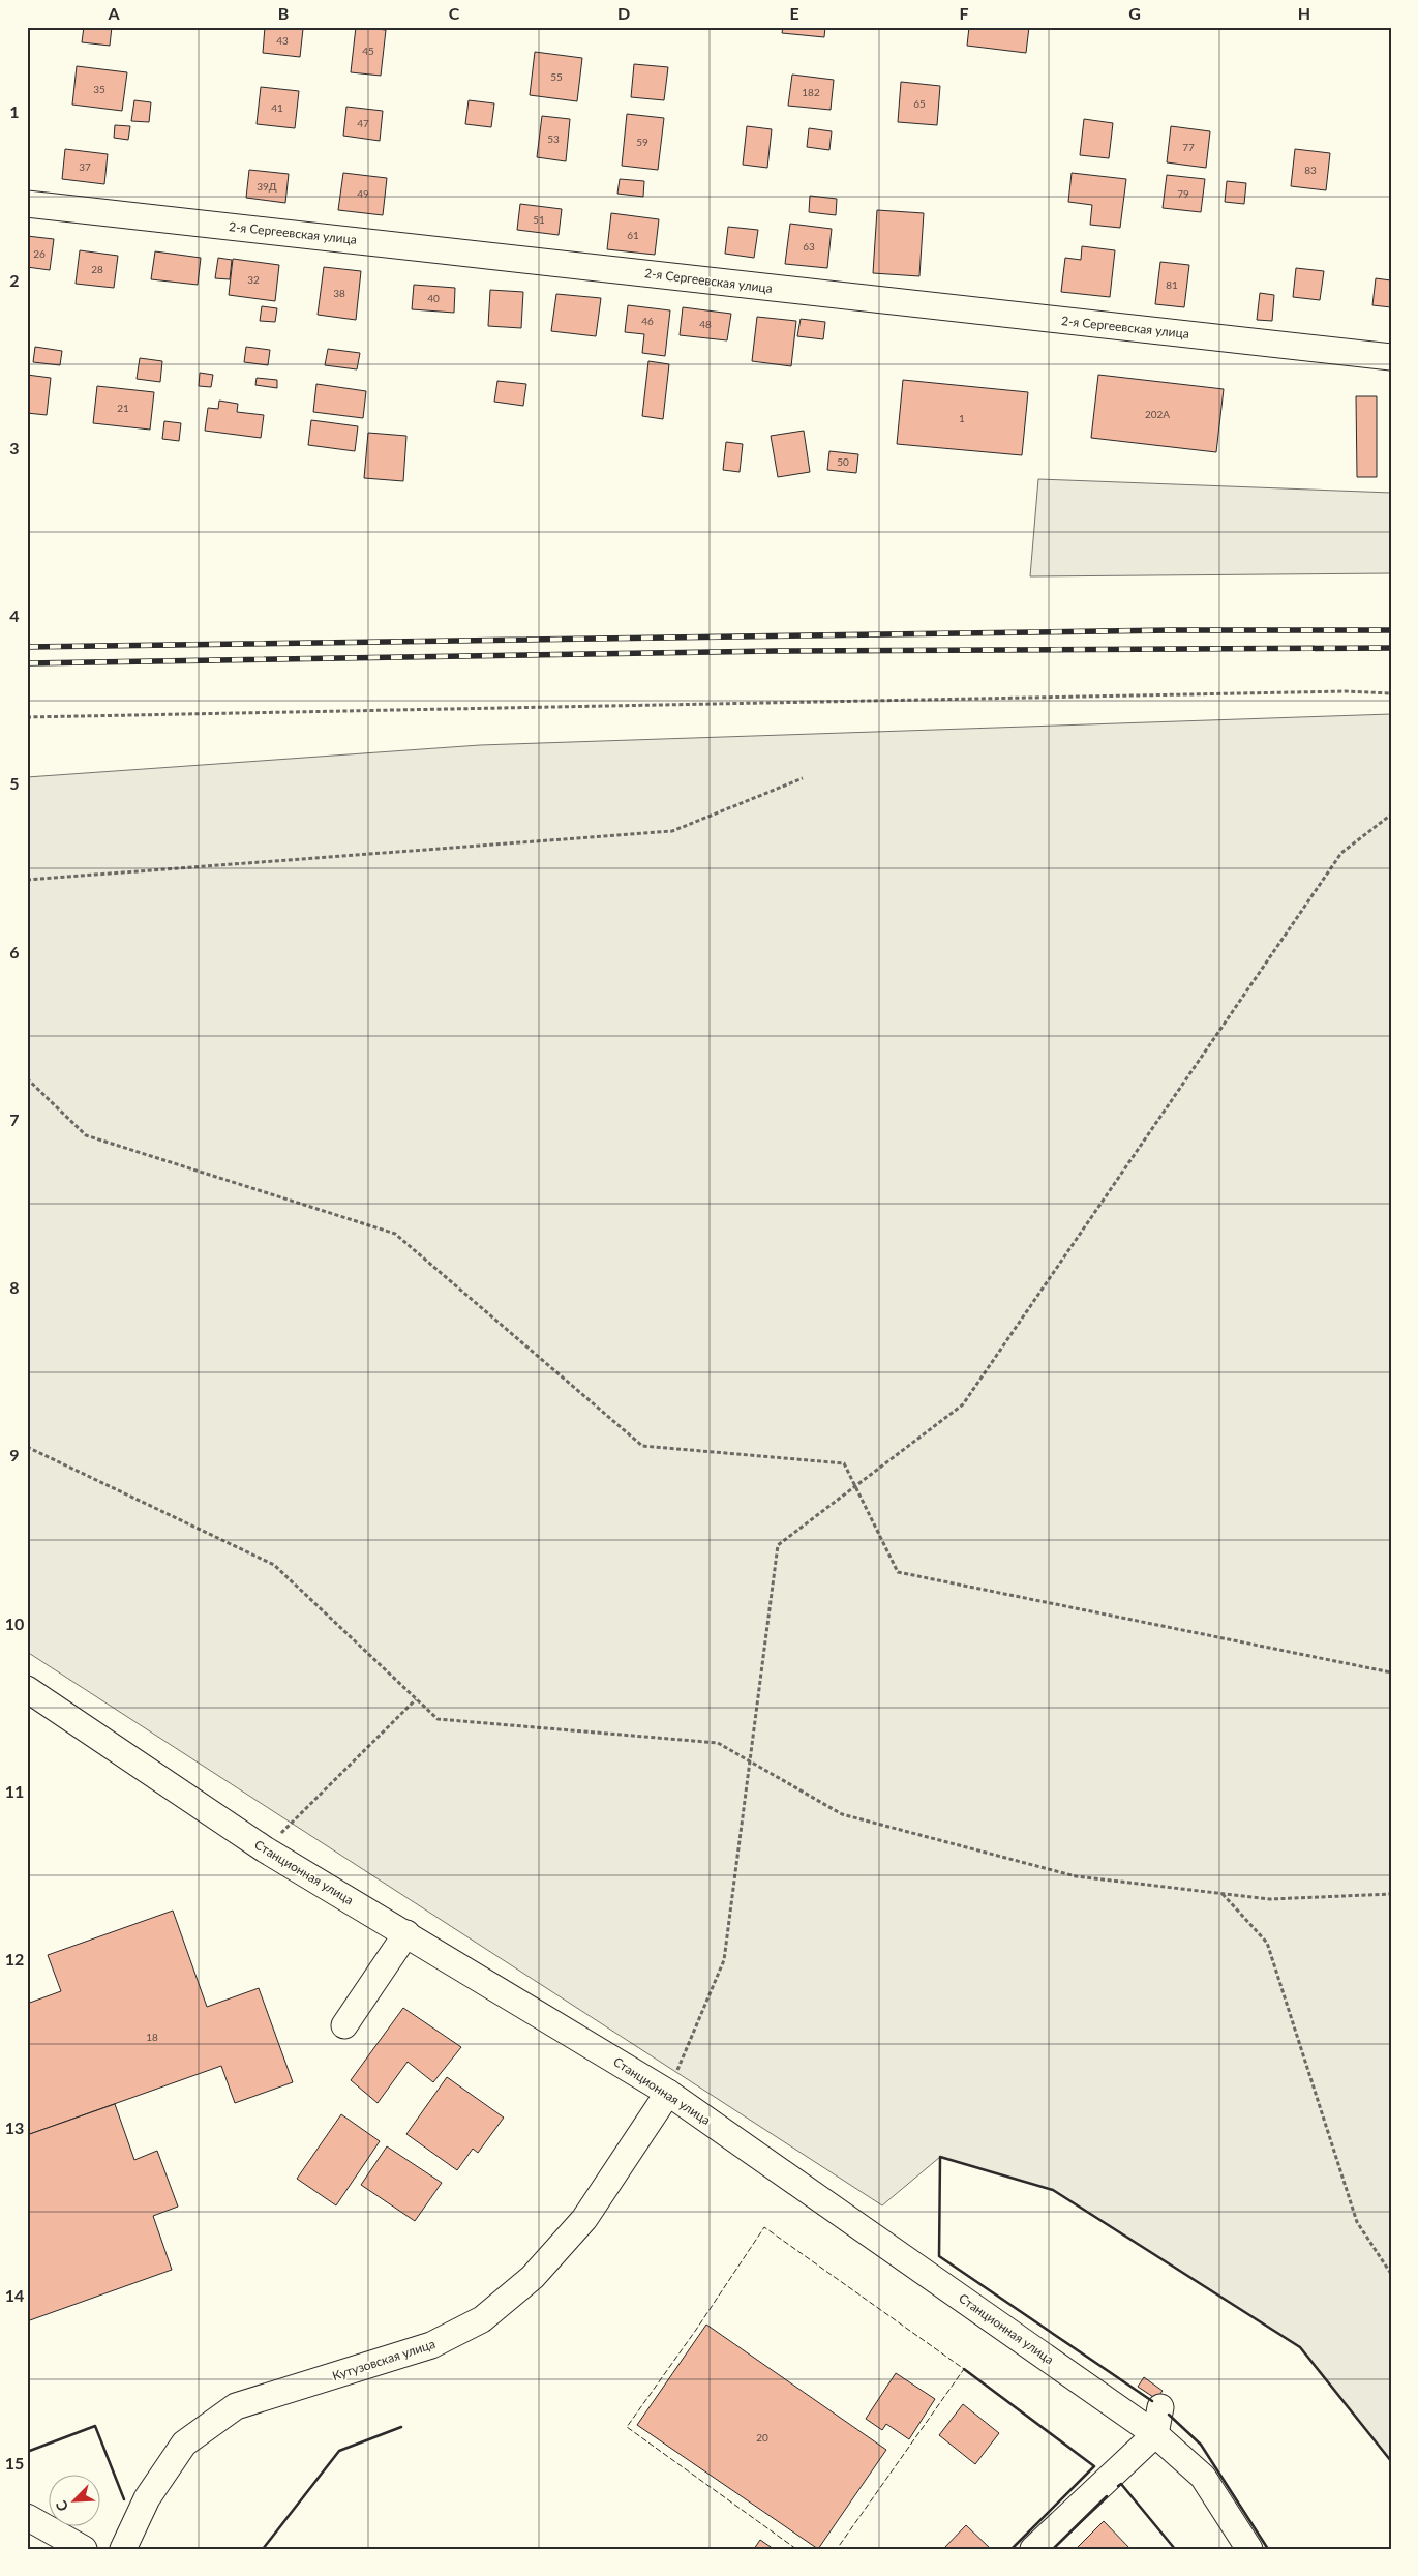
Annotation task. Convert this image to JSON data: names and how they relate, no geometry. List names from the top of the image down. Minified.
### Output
{"streets":{"street":["2-я Сергеевская улица","Станционная улица","Кутузовская улица"]},"crossings":[["Станционная улица","Кутузовская улица"]],"house_numbers":["43","45","55","35","182","65","41","47","53","59","77","37","83","39Д","49","79","51","61","63","26","28","32","81","38","40","46","48","21","202А","1","50","18","20"],"north":"bottom left","grid":{"columns":["A","B","C","D","E","F","G","H"],"rows":["1","2","3","4","5","6","7","8","9","10","11","12","13","14","15"]}}
